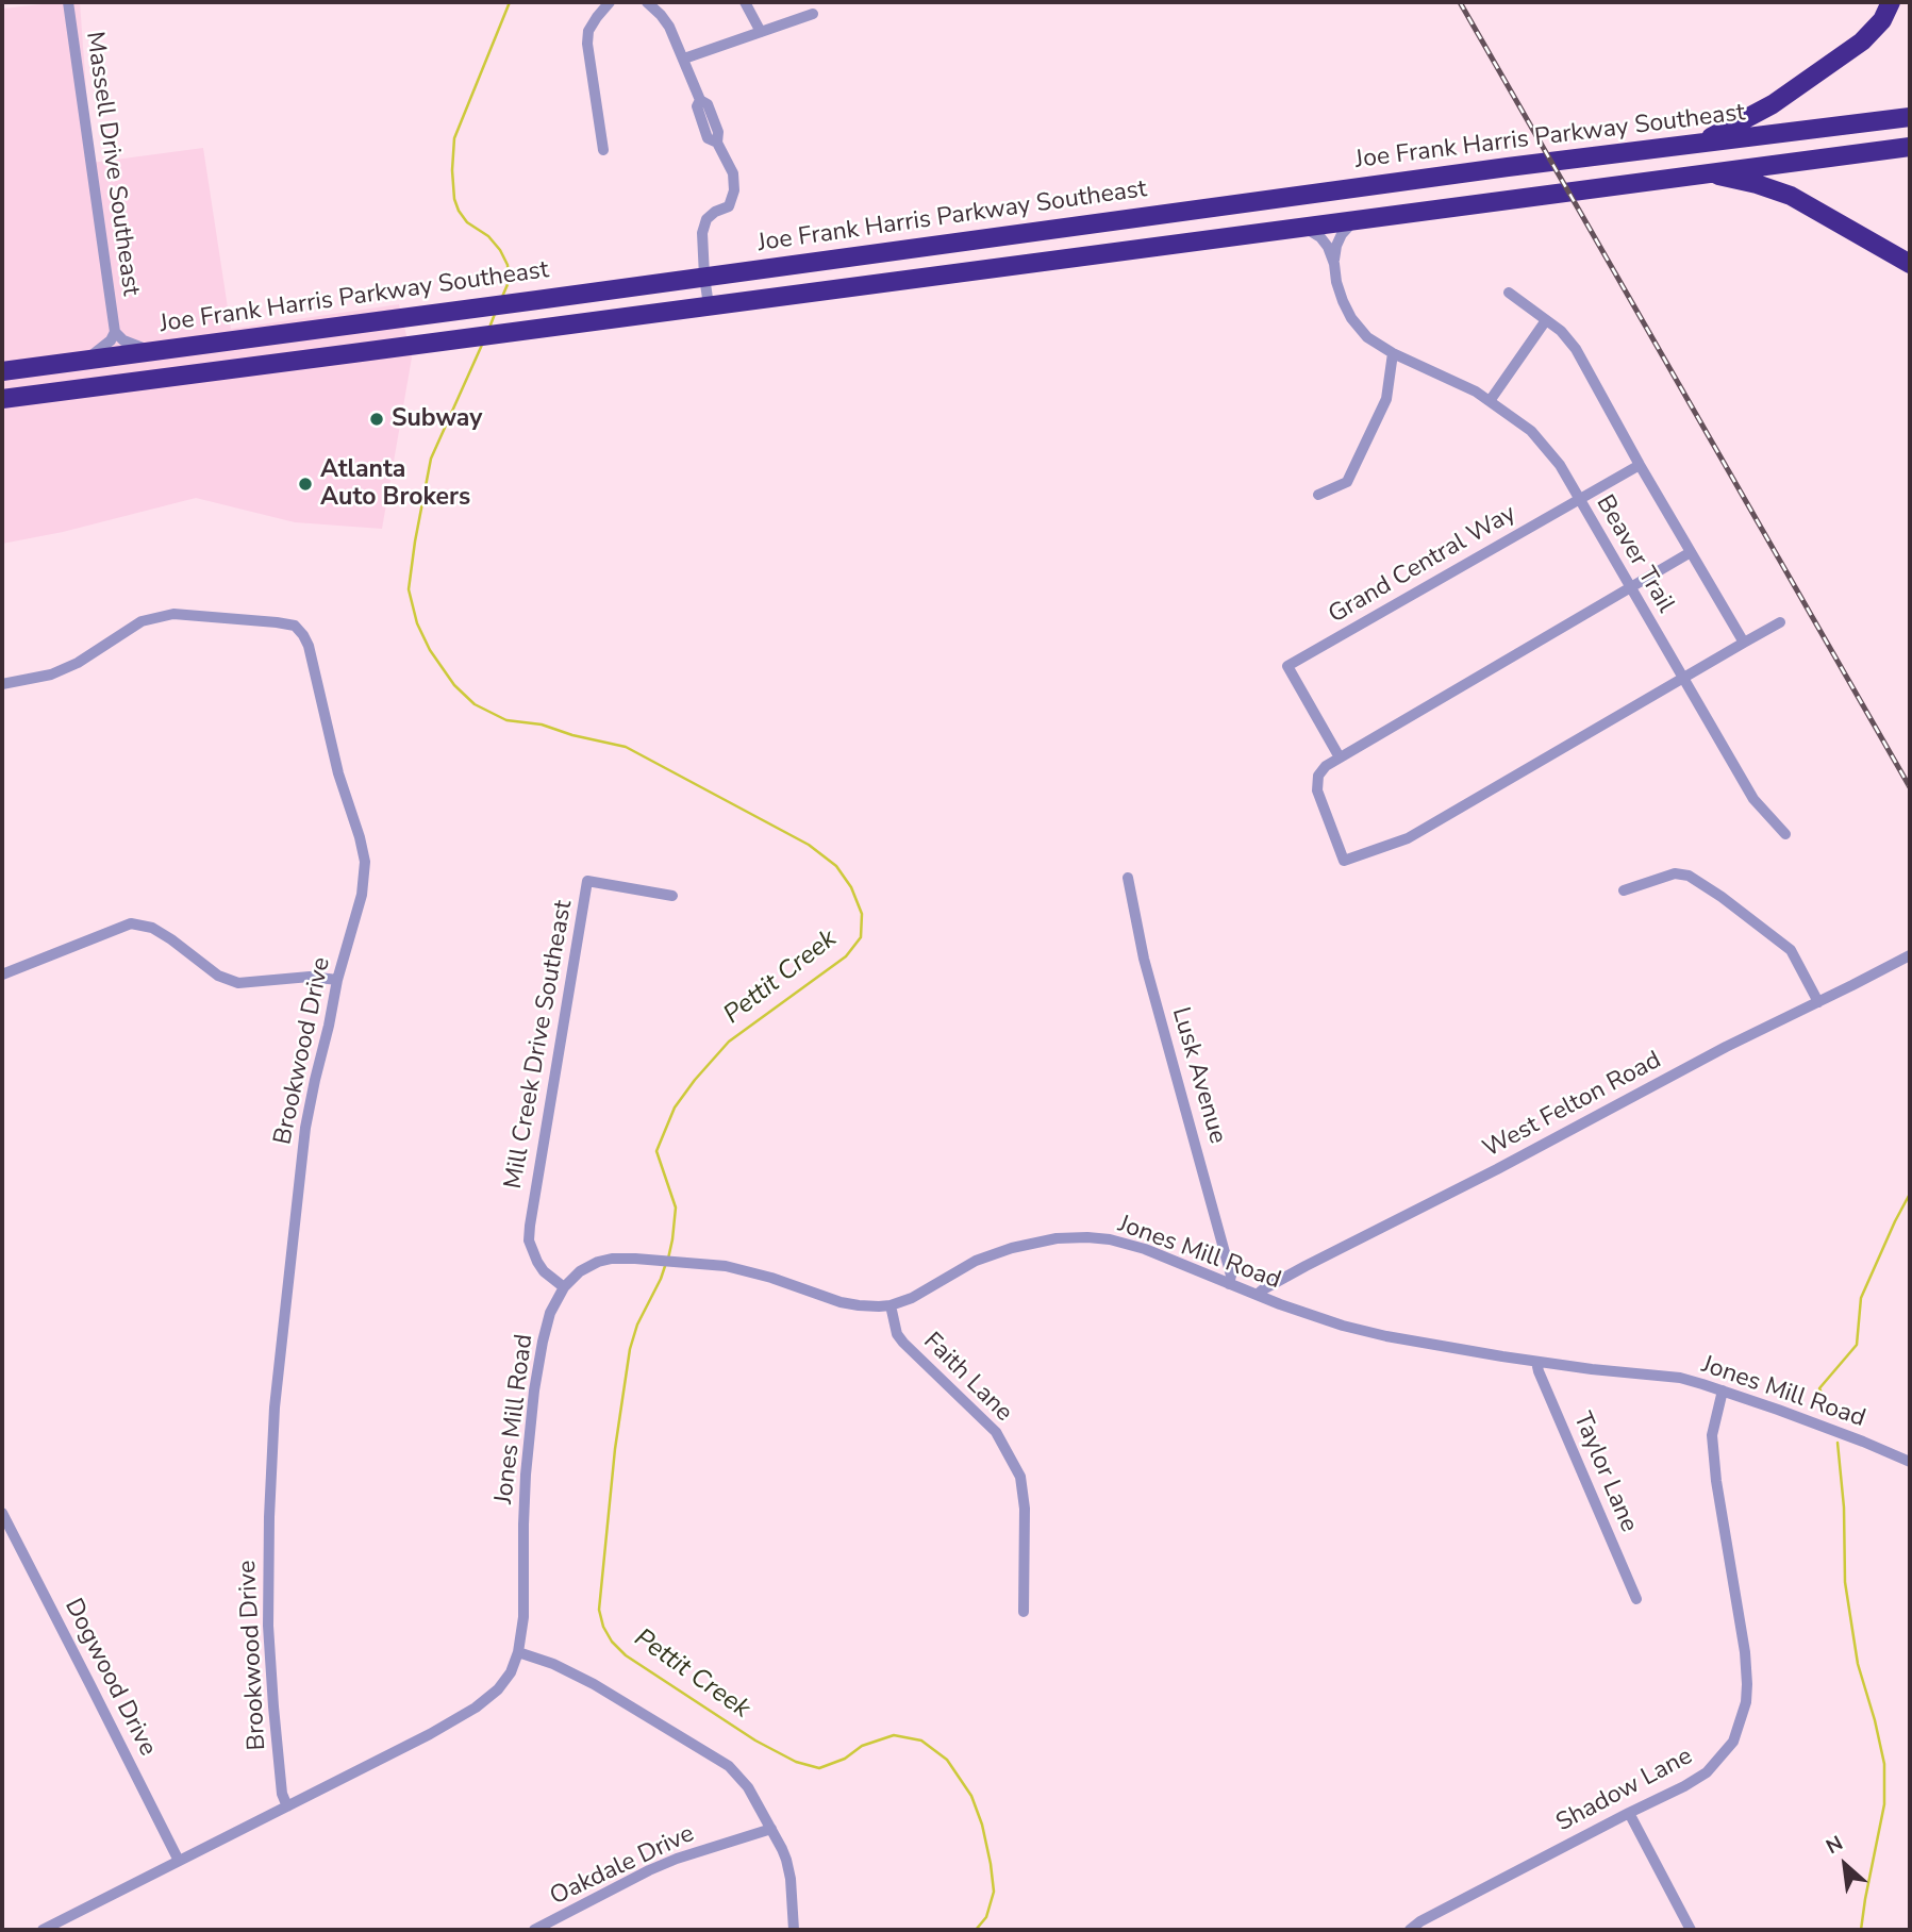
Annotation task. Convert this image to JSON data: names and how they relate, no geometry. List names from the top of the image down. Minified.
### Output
{"streets":{"highway":["Joe Frank Harris Parkway Southeast"],"street":["Massell Drive Southeast","Beaver Trail","Grand Central Way","Mill Creek Drive Southeast","Brookwood Drive","Lusk Avenue","West Felton Road","Jones Mill Road","Faith Lane","Taylor Lane","Dogwood Drive","Shadow Lane","Oakdale Drive"]},"crossings":[["Joe Frank Harris Parkway Southeast","Massell Drive Southeast"],["Beaver Trail","Grand Central Way"],["Mill Creek Drive Southeast","Jones Mill Road"],["Brookwood Drive","Jones Mill Road"],["Lusk Avenue","Jones Mill Road"],["West Felton Road","Jones Mill Road"],["Jones Mill Road","Faith Lane"],["Jones Mill Road","Taylor Lane"],["Jones Mill Road","Dogwood Drive"],["Jones Mill Road","Shadow Lane"]],"water":["Pettit Creek"],"places":["Subway","Atlanta Auto Brokers"],"north":"top left"}
